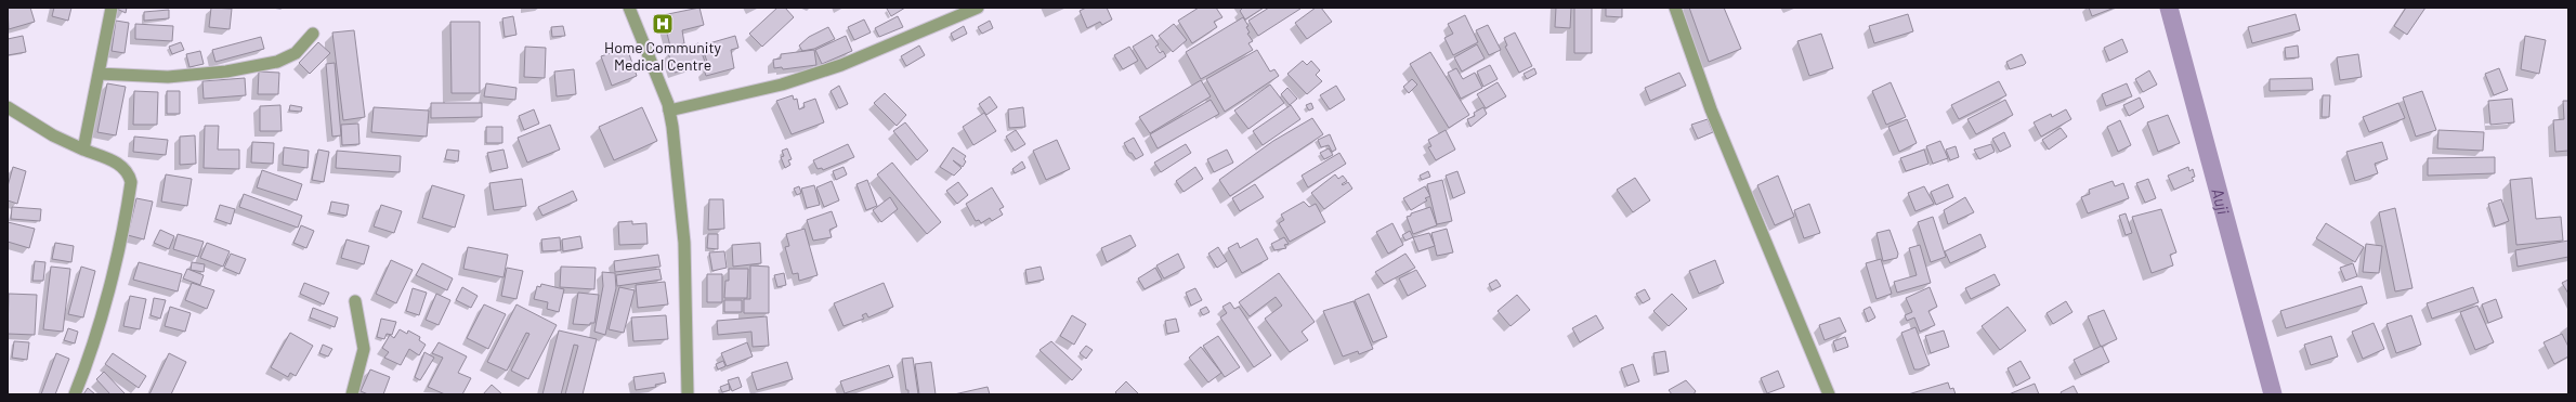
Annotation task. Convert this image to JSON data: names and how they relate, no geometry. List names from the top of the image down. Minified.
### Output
{"water":["Auji"],"places":{"hospital":["Home Community Medical Centre"]}}
